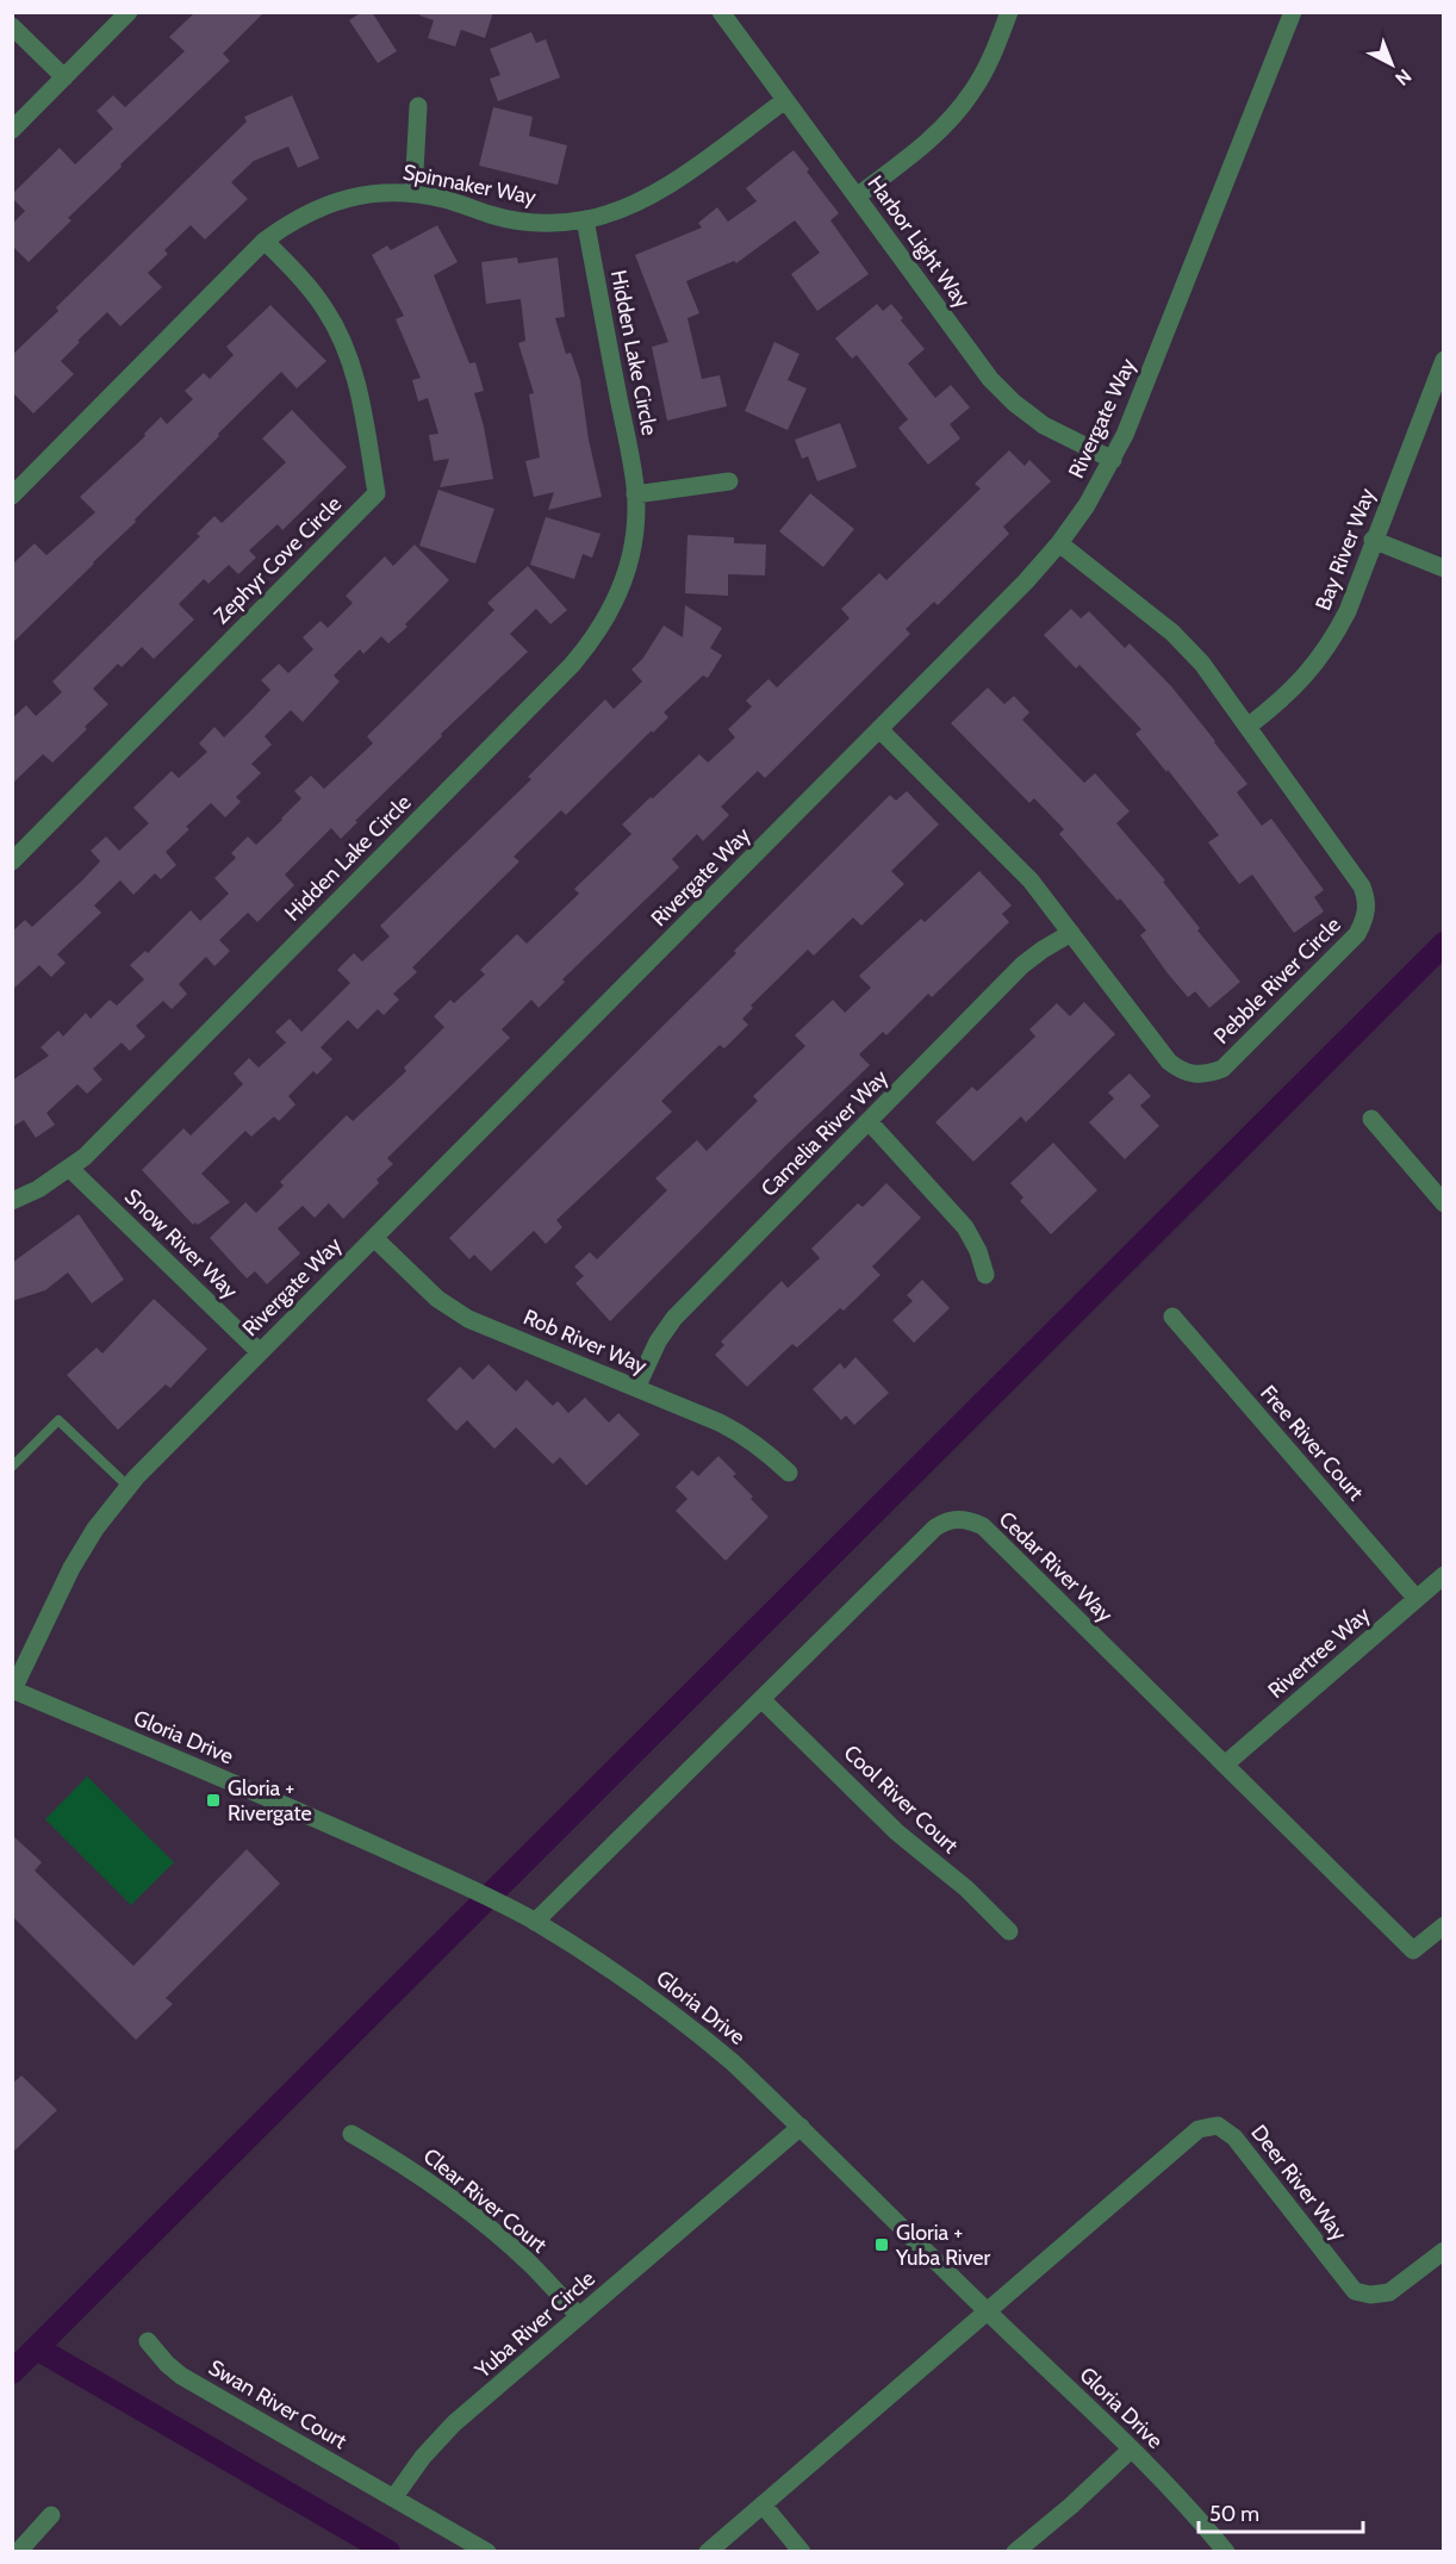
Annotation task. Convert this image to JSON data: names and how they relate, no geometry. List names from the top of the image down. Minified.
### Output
{"streets":{"street":["Spinnaker Way","Harbor Light Way","Hidden Lake Circle","Rivergate Way","Bay River Way","Zephyr Cove Circle","Pebble River Circle","Camelia River Way","Snow River Way","Rob River Way","Free River Court","Cedar River Way","Rivertree Way","Gloria Drive","Cool River Court","Deer River Way","Clear River Court","Yuba River Circle","Swan River Court"]},"crossings":[["Spinnaker Way","Harbor Light Way"],["Spinnaker Way","Hidden Lake Circle"],["Spinnaker Way","Zephyr Cove Circle"],["Harbor Light Way","Rivergate Way"],["Hidden Lake Circle","Snow River Way"],["Rivergate Way","Pebble River Circle"],["Rivergate Way","Snow River Way"],["Rivergate Way","Rob River Way"],["Rivergate Way","Gloria Drive"],["Bay River Way","Pebble River Circle"],["Pebble River Circle","Camelia River Way"],["Camelia River Way","Rob River Way"],["Free River Court","Rivertree Way"],["Cedar River Way","Rivertree Way"],["Cedar River Way","Gloria Drive"],["Cedar River Way","Cool River Court"],["Gloria Drive","Deer River Way"],["Gloria Drive","Yuba River Circle"],["Clear River Court","Yuba River Circle"],["Yuba River Circle","Swan River Court"]],"places":{"transit":["Gloria + Rivergate","Gloria + Yuba River"]},"scale_bar":"50 m","north":"bottom right"}
